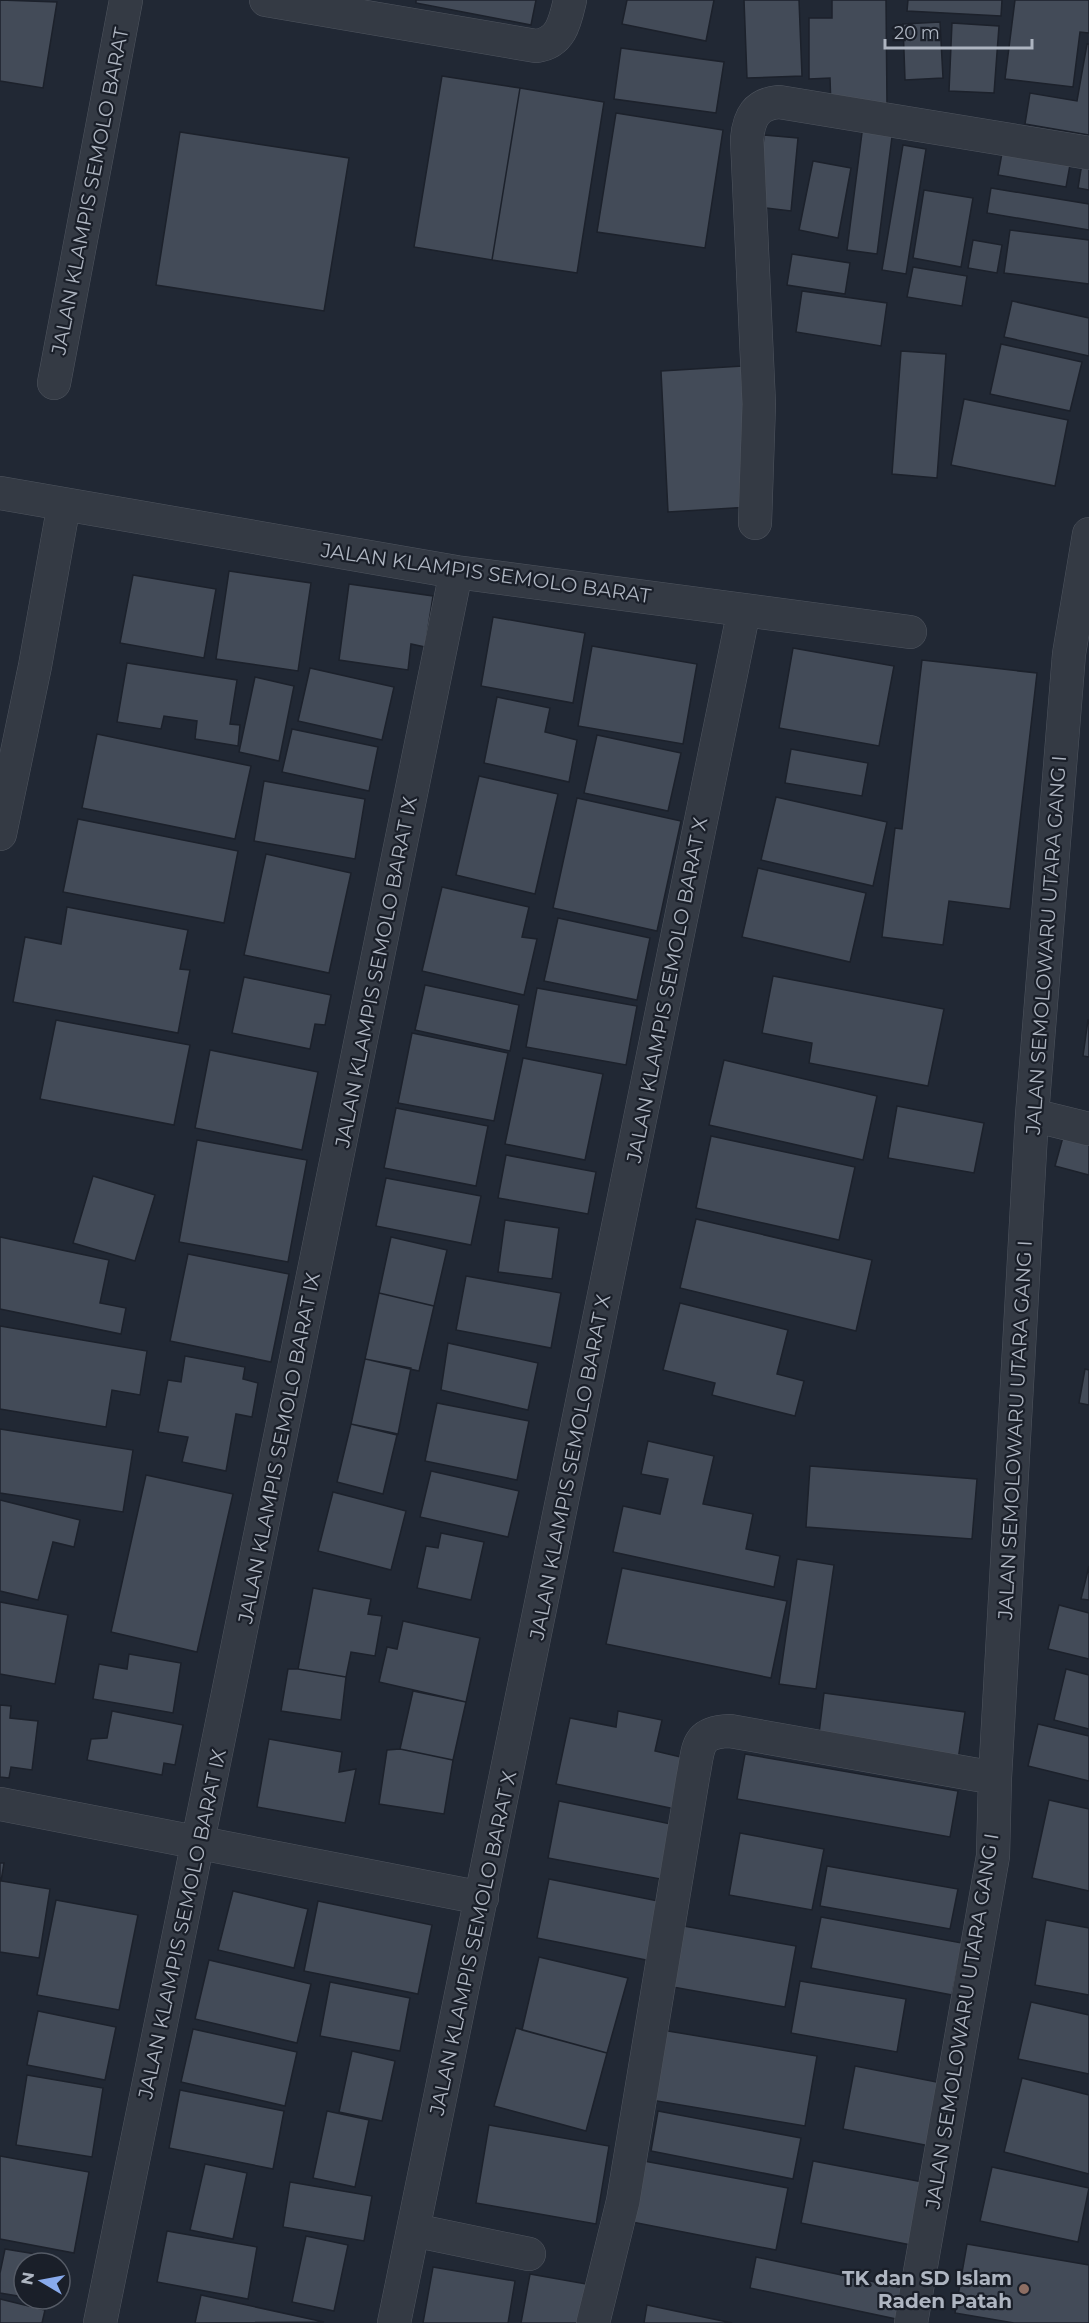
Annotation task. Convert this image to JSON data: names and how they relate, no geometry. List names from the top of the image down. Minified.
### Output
{"streets":{"street":["JALAN KLAMPIS SEMOLO BARAT","JALAN SEMOLOWARU UTARA GANG I","JALAN KLAMPIS SEMOLO BARAT IX","JALAN KLAMPIS SEMOLO BARAT X"]},"crossings":[["JALAN KLAMPIS SEMOLO BARAT","JALAN KLAMPIS SEMOLO BARAT IX"],["JALAN KLAMPIS SEMOLO BARAT","JALAN KLAMPIS SEMOLO BARAT X"]],"places":["TK dan SD Islam Raden Patah"],"scale_bar":"20 m","north":"left"}
